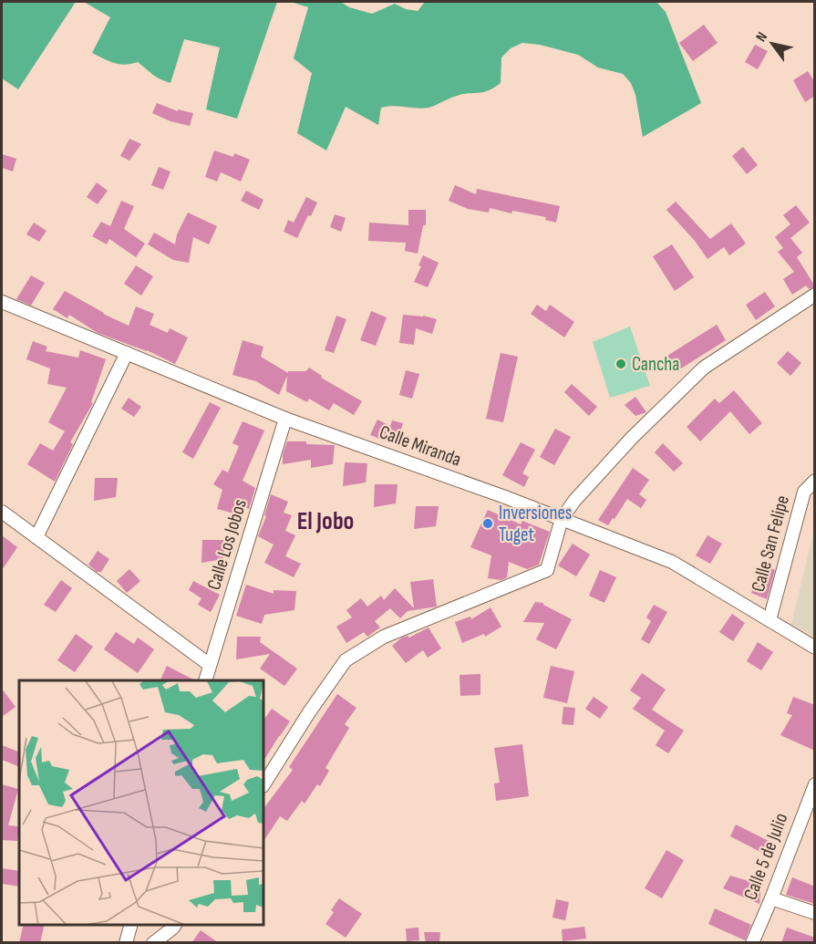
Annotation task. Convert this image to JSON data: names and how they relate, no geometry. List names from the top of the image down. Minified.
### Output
{"streets":{"street":["Calle Miranda","Calle San Felipe","Calle Los Jobos","Calle 5 de Julio"]},"crossings":[["Calle Miranda","Calle San Felipe"],["Calle Miranda","Calle Los Jobos"]],"districts":["El Jobo"],"places":["Cancha","Inversiones Tuget"],"north":"top left"}
